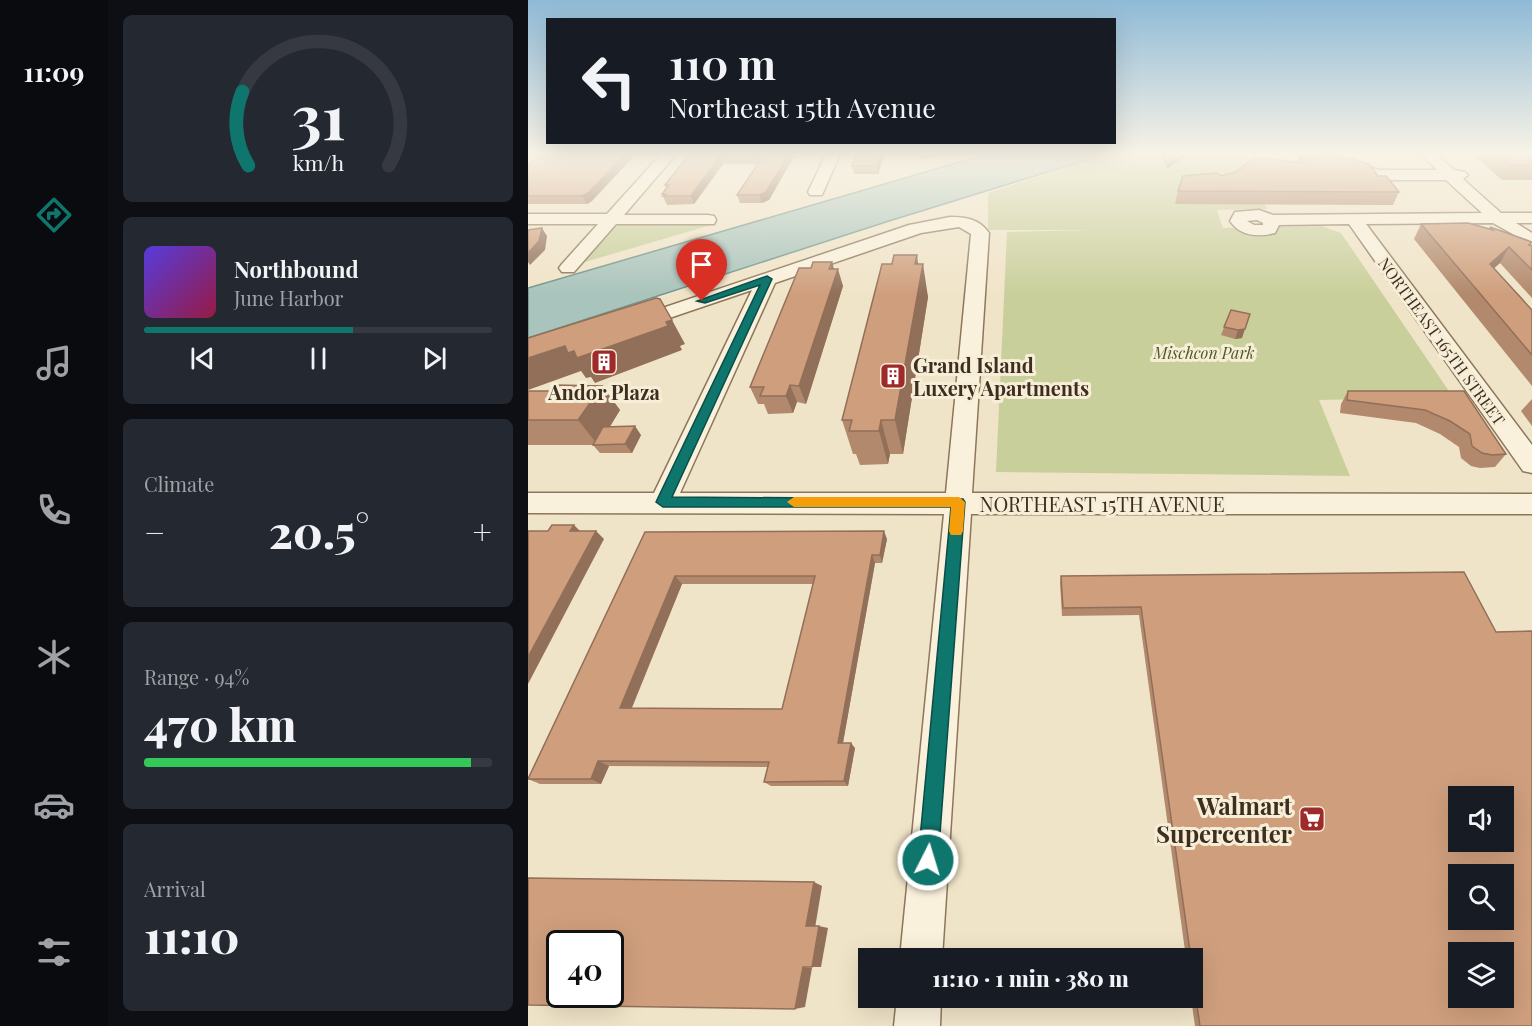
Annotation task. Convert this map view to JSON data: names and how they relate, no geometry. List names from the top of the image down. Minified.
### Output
{"streets":{"street":["NORTHEAST 165TH STREET","NORTHEAST 15TH AVENUE"]},"parks":["Mischcon Park"],"places":{"building":["Andor Plaza","Grand Island Luxery Apartments"],"supermarket":["Walmart Supercenter"]},"page":{"tabs":"11:09","turn":["110 m","Northeast 15th Avenue"],"song":["Northbound","June Harbor"],"tile":["Climate",["Range · 94%","470 km"],["Arrival","11:10"]],"heat":["−","20.5°","+"],"limit":"40","trip":"11:10 · 1 min · 380 m","gauge":["31","km/h"]}}
